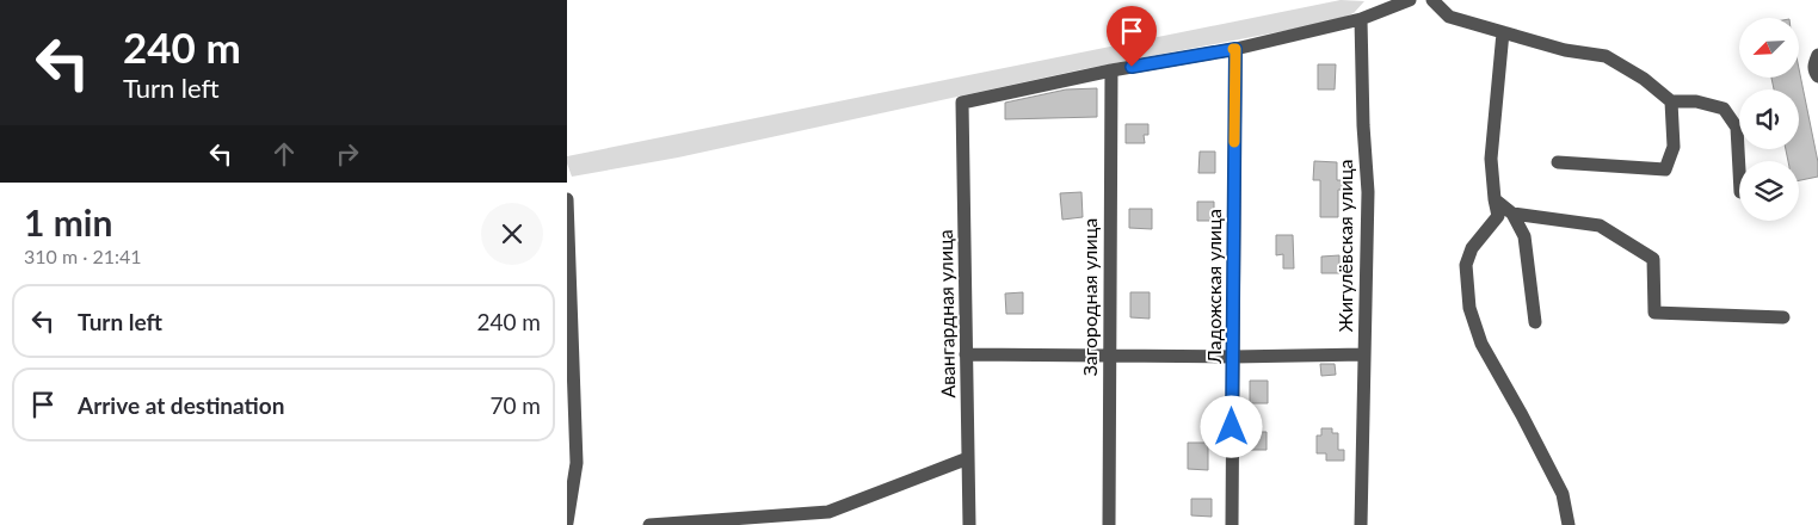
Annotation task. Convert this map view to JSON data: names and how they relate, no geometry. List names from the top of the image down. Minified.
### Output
{"streets":{"street":["Жигулёвская улица","Ладожская улица","Загородная улица","Авангардная улица"]},"crossings":[["Загородная улица","Авангардная улица"]],"north":"bottom left","page":{"turn":["240 m","Turn left"],"heading":["1 min","310 m · 21:41"],"list":[{"name":"Turn left","value":"240 m"},{"name":"Arrive at destination","value":"70 m"}]}}
